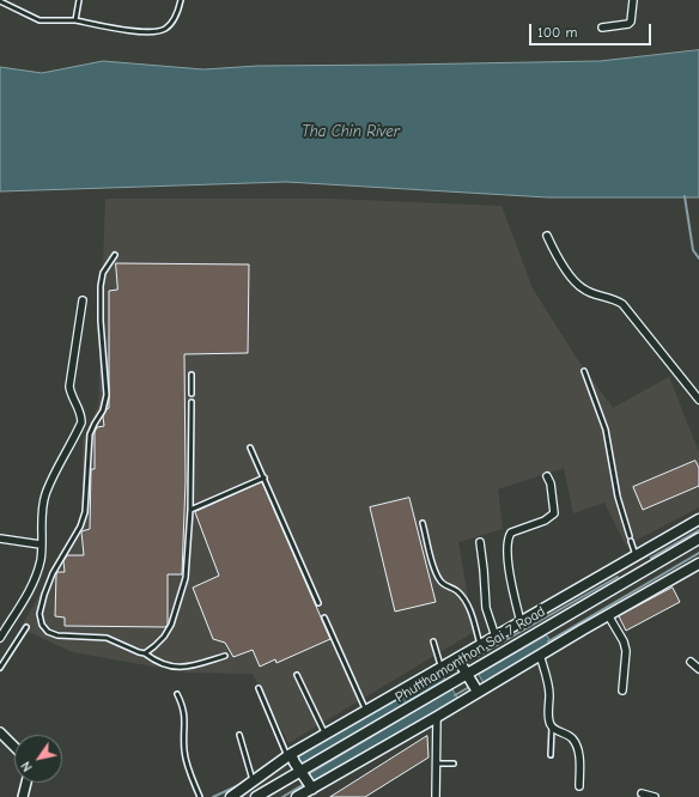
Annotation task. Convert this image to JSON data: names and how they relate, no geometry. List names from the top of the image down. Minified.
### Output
{"streets":{"main road":["Phutthamonthon Sai 7 Road"]},"water":["Tha Chin River"],"scale_bar":"100 m","north":"bottom left"}
